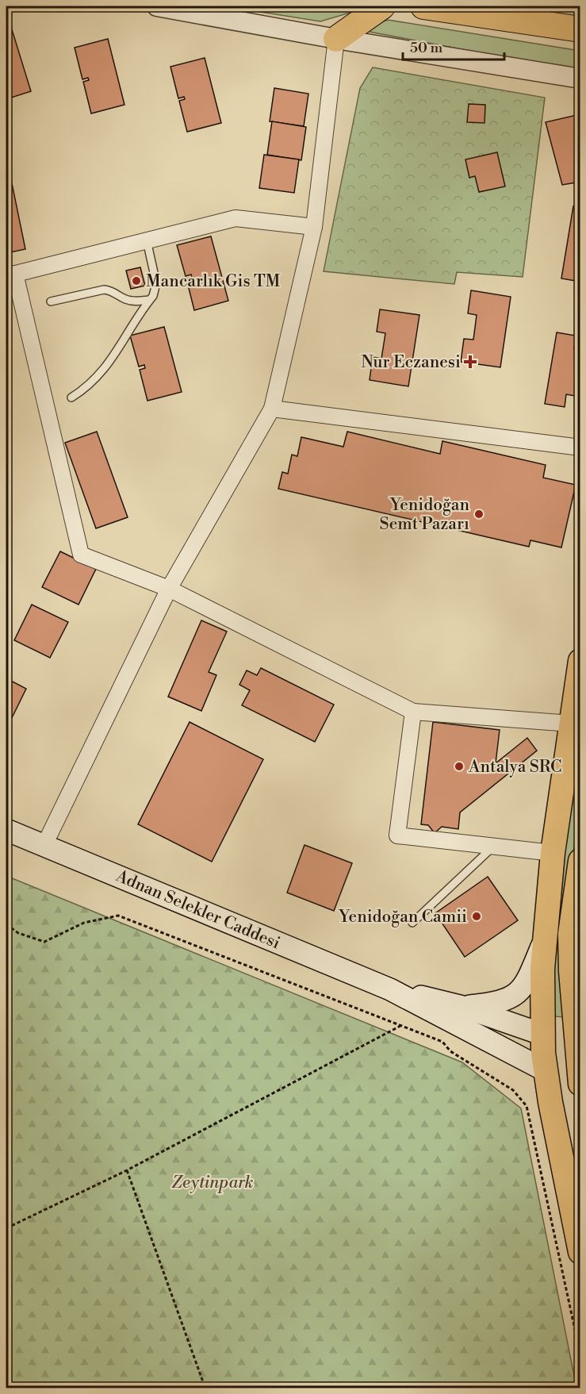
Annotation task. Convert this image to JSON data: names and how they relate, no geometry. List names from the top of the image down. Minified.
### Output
{"streets":{"main road":["Adnan Selekler Caddesi"]},"parks":["Zeytinpark"],"places":{"other":["Mancarlık Gis TM","Yenidoğan Semt Pazarı","Antalya SRC","Yenidoğan Camii"],"health":["Nur Eczanesi"]},"scale_bar":"50 m"}
